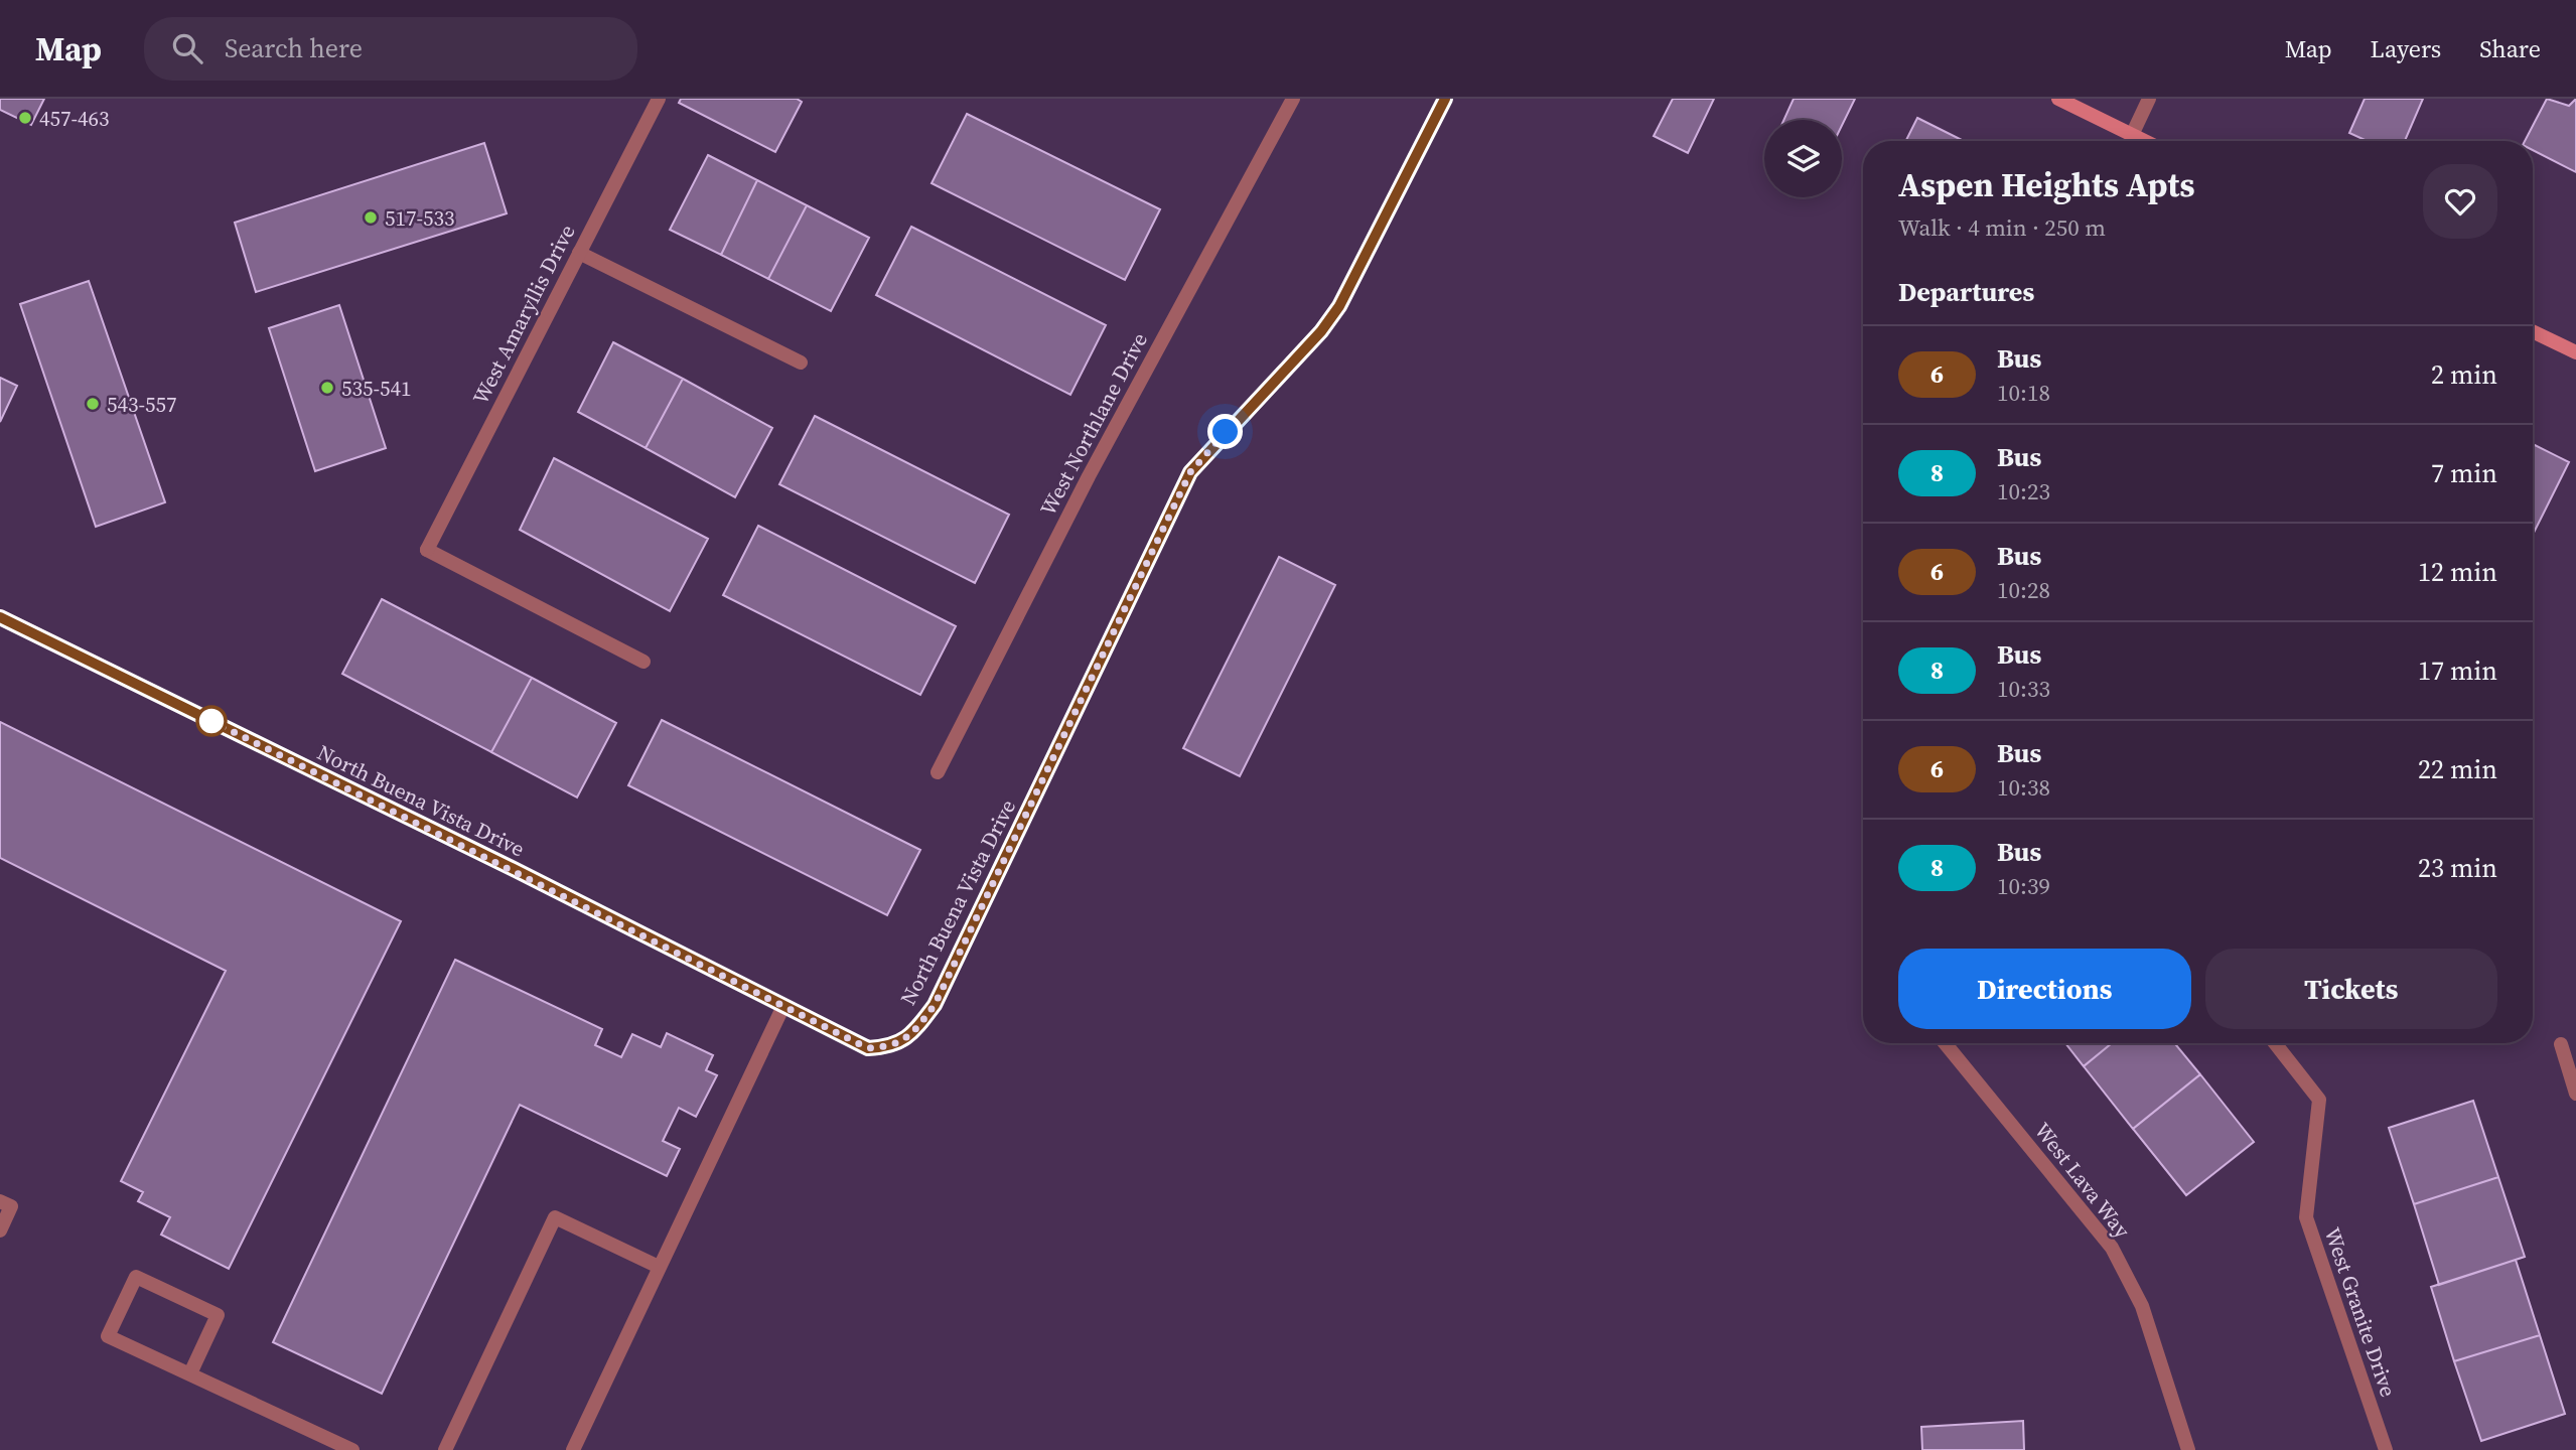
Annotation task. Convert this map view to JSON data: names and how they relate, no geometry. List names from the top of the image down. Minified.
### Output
{"streets":{"street":["West Amaryllis Drive","West Northlane Drive","North Buena Vista Drive","West Lava Way","West Granite Drive"]},"places":["457-463","517-533","535-541","543-557"],"lines":["bus line 6"],"page":{"header":"Map","search":"Search here","nav":["Map","Layers","Share"],"heading":[["Aspen Heights Apts","Walk · 4 min · 250 m"],"Departures"],"list":[{"mark":"6","name":"Bus","note":"10:18","value":"2 min"},{"mark":"8","name":"Bus","note":"10:23","value":"7 min"},{"mark":"6","name":"Bus","note":"10:28","value":"12 min"},{"mark":"8","name":"Bus","note":"10:33","value":"17 min"},{"mark":"6","name":"Bus","note":"10:38","value":"22 min"},{"mark":"8","name":"Bus","note":"10:39","value":"23 min"}],"buttons":["Directions","Tickets"]}}
